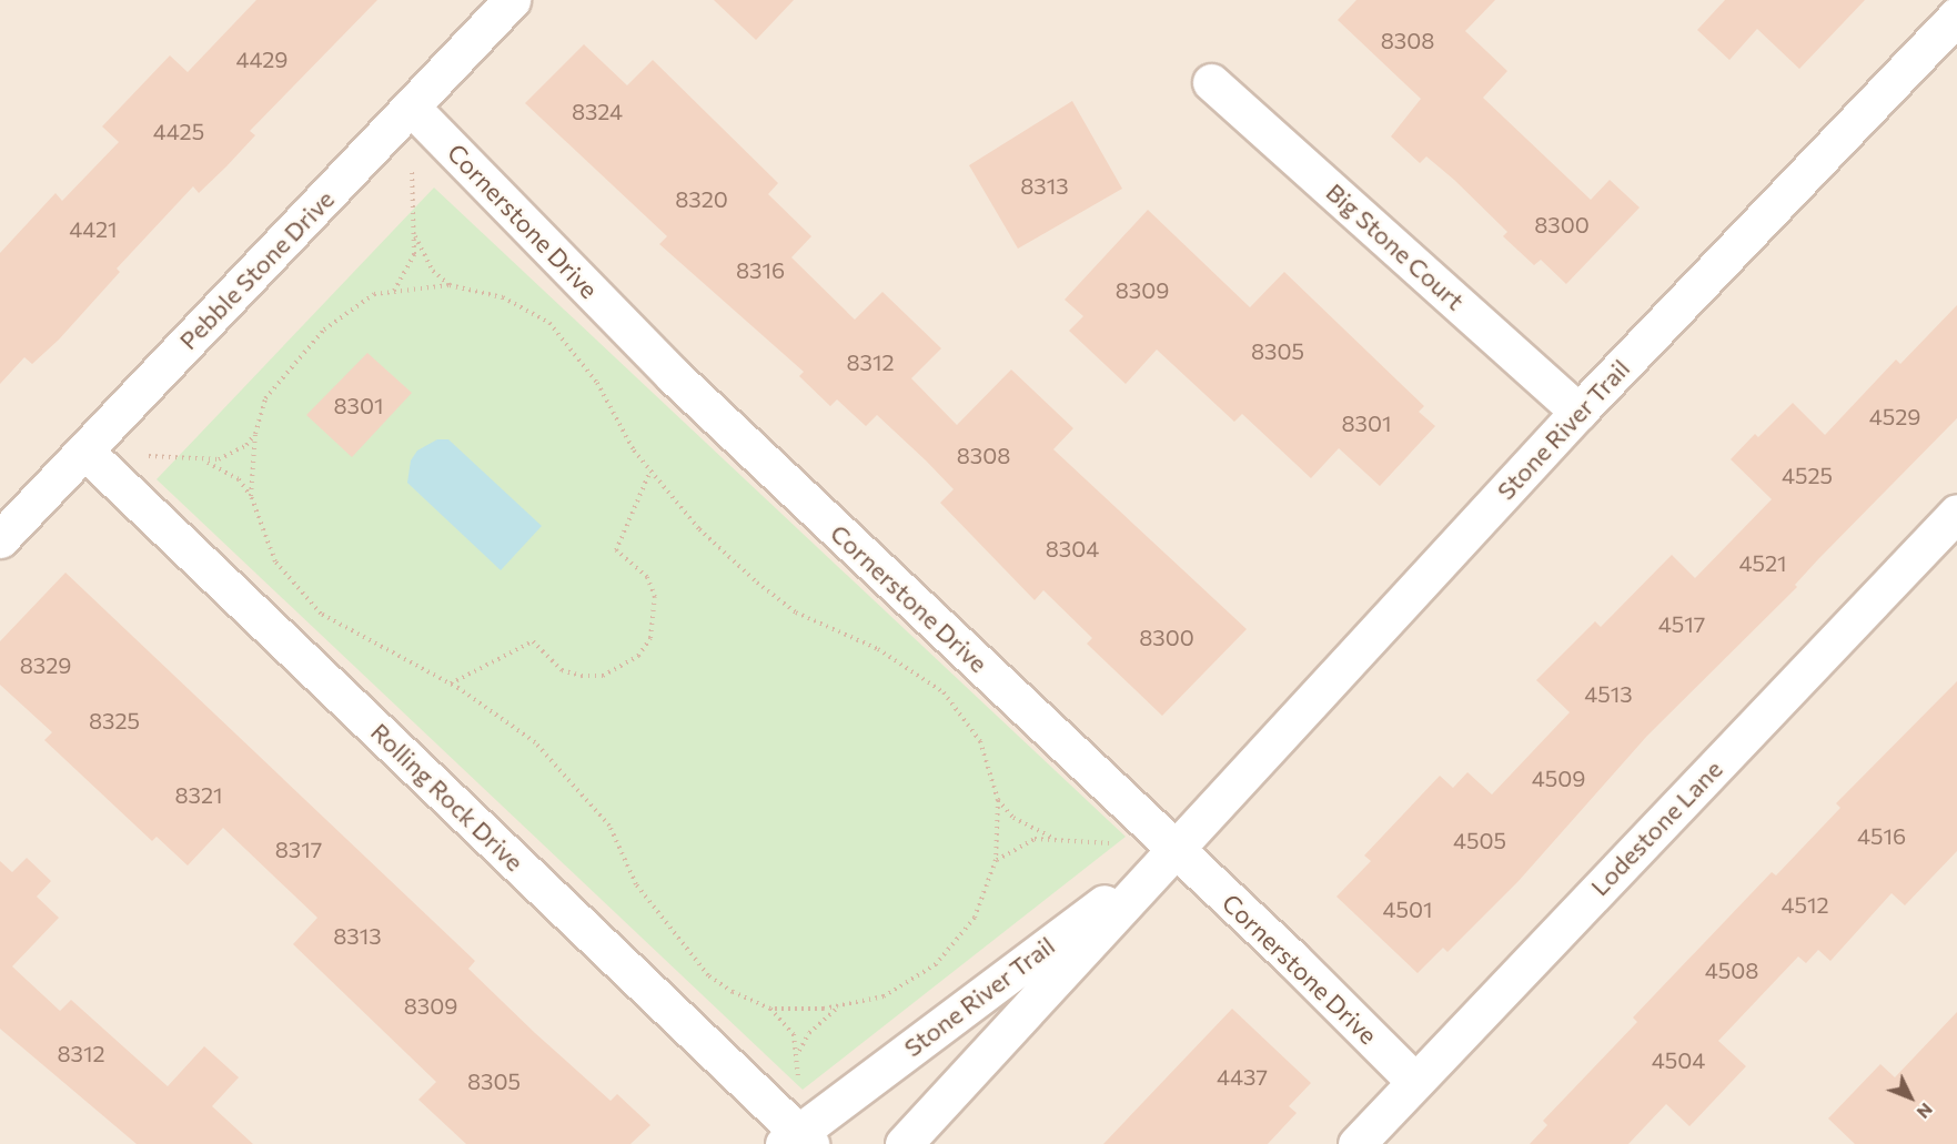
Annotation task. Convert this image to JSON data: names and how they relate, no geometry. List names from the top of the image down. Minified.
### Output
{"streets":{"street":["Cornerstone Drive","Big Stone Court","Pebble Stone Drive","Stone River Trail","Rolling Rock Drive","Lodestone Lane"]},"crossings":[["Cornerstone Drive","Pebble Stone Drive"],["Cornerstone Drive","Stone River Trail"],["Cornerstone Drive","Lodestone Lane"],["Big Stone Court","Stone River Trail"],["Pebble Stone Drive","Rolling Rock Drive"],["Stone River Trail","Rolling Rock Drive"]],"house_numbers":["8308","4429","8324","4425","8313","8320","8300","4421","8316","8309","8305","8312","8301","4529","8301","8308","4525","8304","4521","4517","8300","8329","4513","8325","4509","8321","4516","4505","8317","4512","4501","8313","4508","8309","8312","4504","4437","8305"],"north":"bottom right"}
